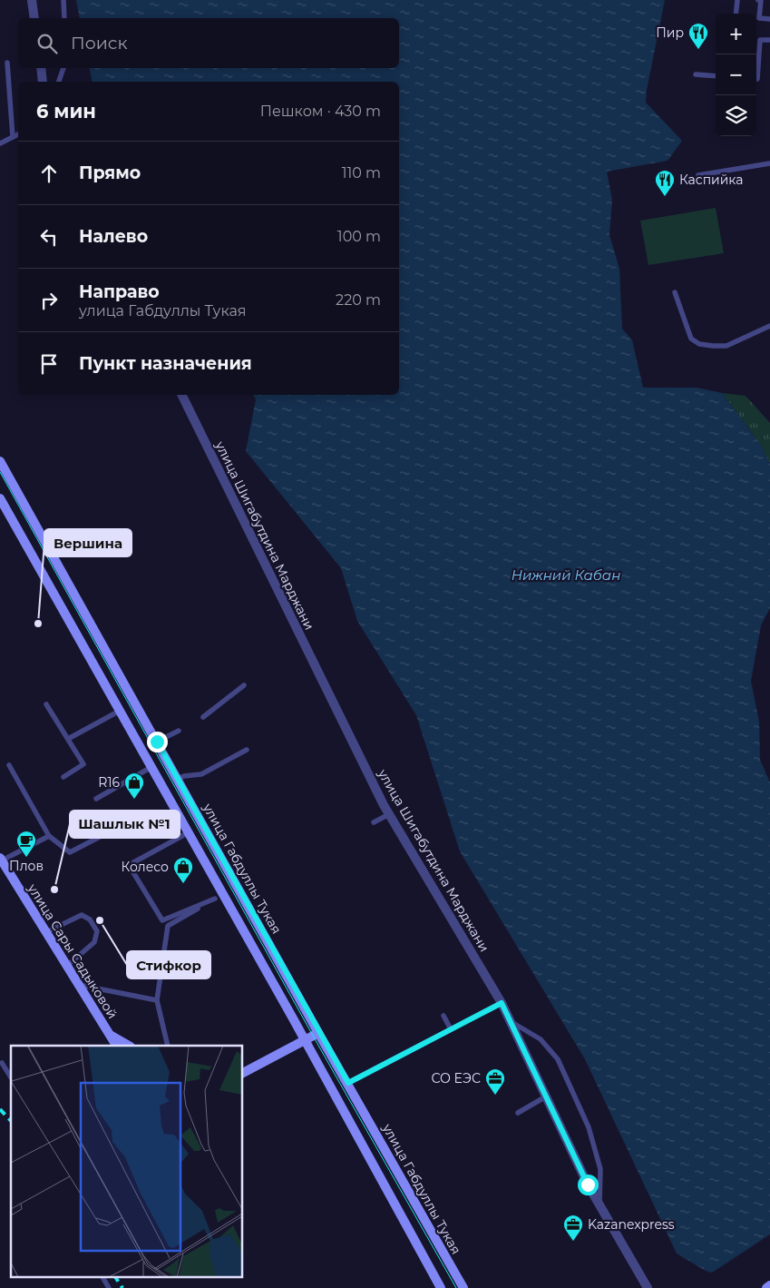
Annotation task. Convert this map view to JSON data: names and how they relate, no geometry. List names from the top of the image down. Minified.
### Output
{"streets":{"main road":["улица Габдуллы Тукая","улица Сары Садыковой"],"street":["улица Шигабутдина Марджани"]},"water":["Нижний Кабан"],"places":{"restaurant":["Пир","Каспийка"],"other":["Вершина","Шашлык №1","Стифкор"],"shop":["R16","Колесо"],"cafe":["Плов"],"office":["СО ЕЭС","Kazanexpress"]},"page":{"map_buttons":["+","−"],"search":"Поиск","heading":["6 мин","Пешком · 430 m"],"list":[["Прямо","110 m"],["Налево","100 m"],["Направо","улица Габдуллы Тукая","220 m"],"Пункт назначения"]}}
